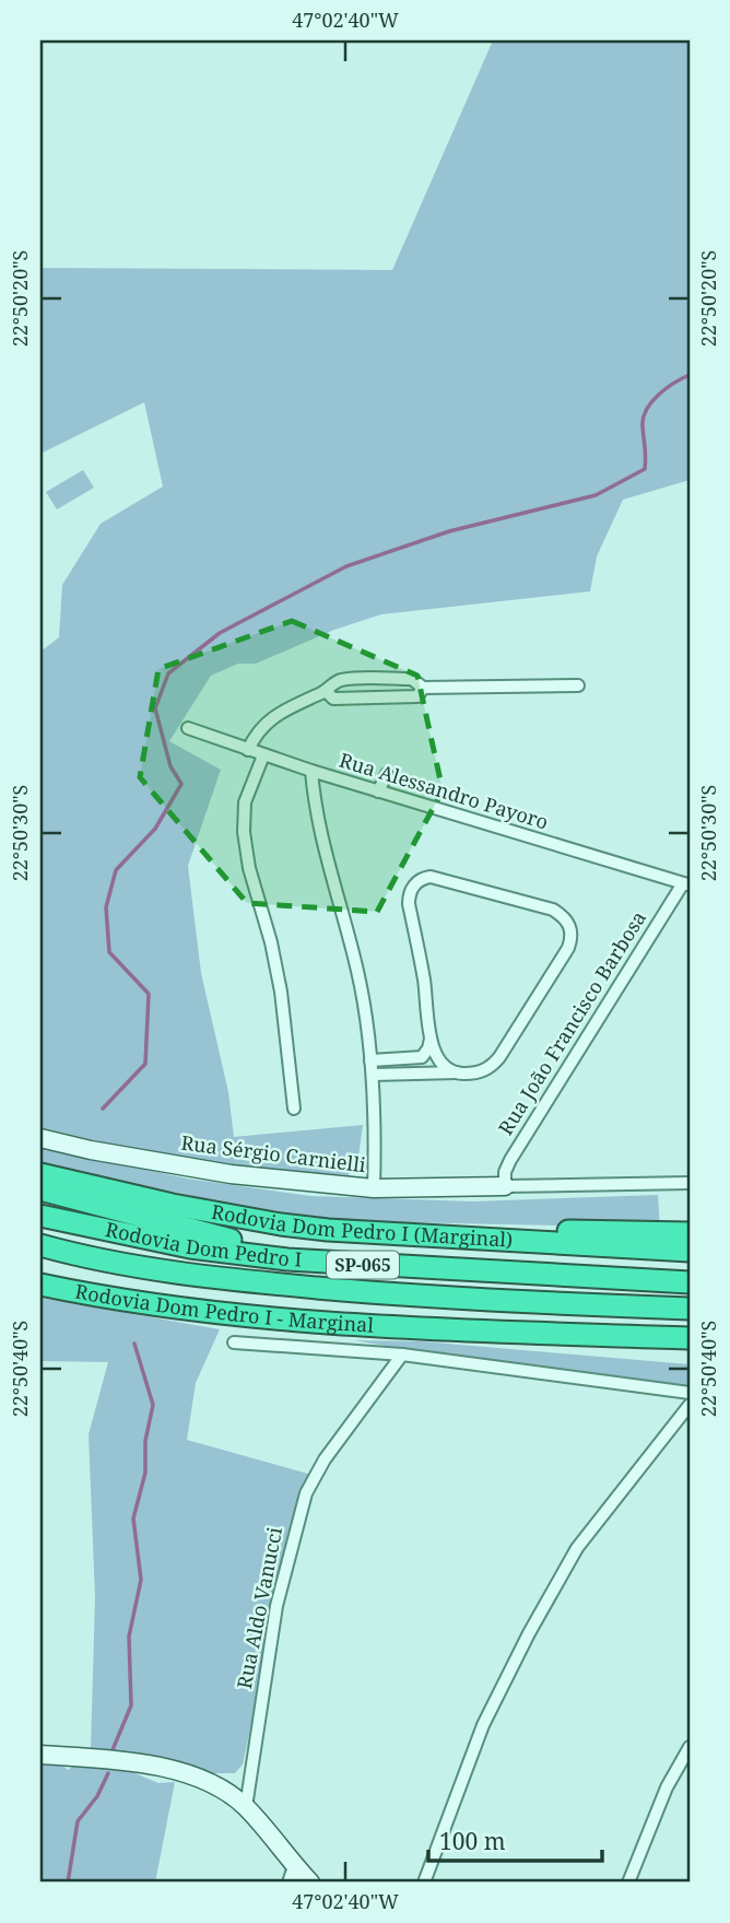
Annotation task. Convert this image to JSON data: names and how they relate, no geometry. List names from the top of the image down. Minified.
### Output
{"streets":{"highway":["Rodovia Dom Pedro I (Marginal)","Rodovia Dom Pedro I","SP-065","Rodovia Dom Pedro I - Marginal"],"street":["Rua Alessandro Payoro","Rua João Francisco Barbosa","Rua Sérgio Carnielli","Rua Aldo Vanucci"]},"crossings":[["Rua Alessandro Payoro","Rua João Francisco Barbosa"],["Rua João Francisco Barbosa","Rua Sérgio Carnielli"]],"scale_bar":"100 m","coordinates":["47°02'40\"W","22°50'20\"S","22°50'30\"S","22°50'40\"S"]}
